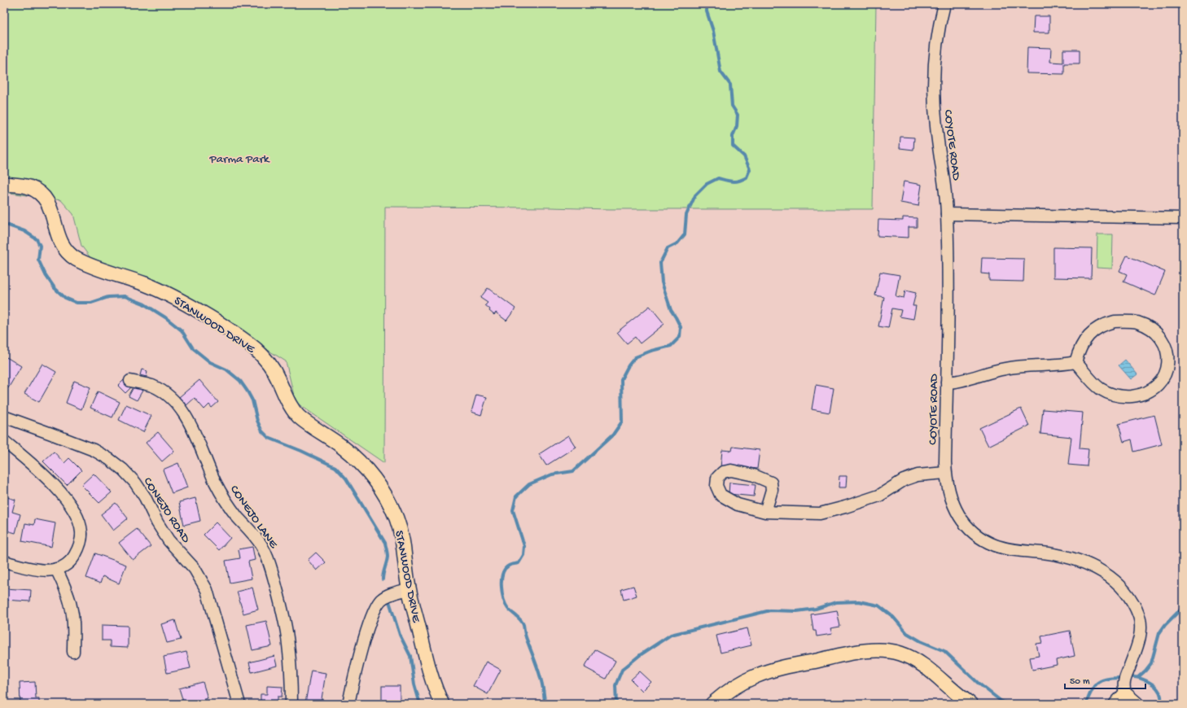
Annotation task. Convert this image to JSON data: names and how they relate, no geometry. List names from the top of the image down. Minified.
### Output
{"streets":{"main road":["STANWOOD DRIVE"],"street":["COYOTE ROAD","CONEJO ROAD","CONEJO LANE"]},"parks":["Parma Park"],"scale_bar":"50 m"}
